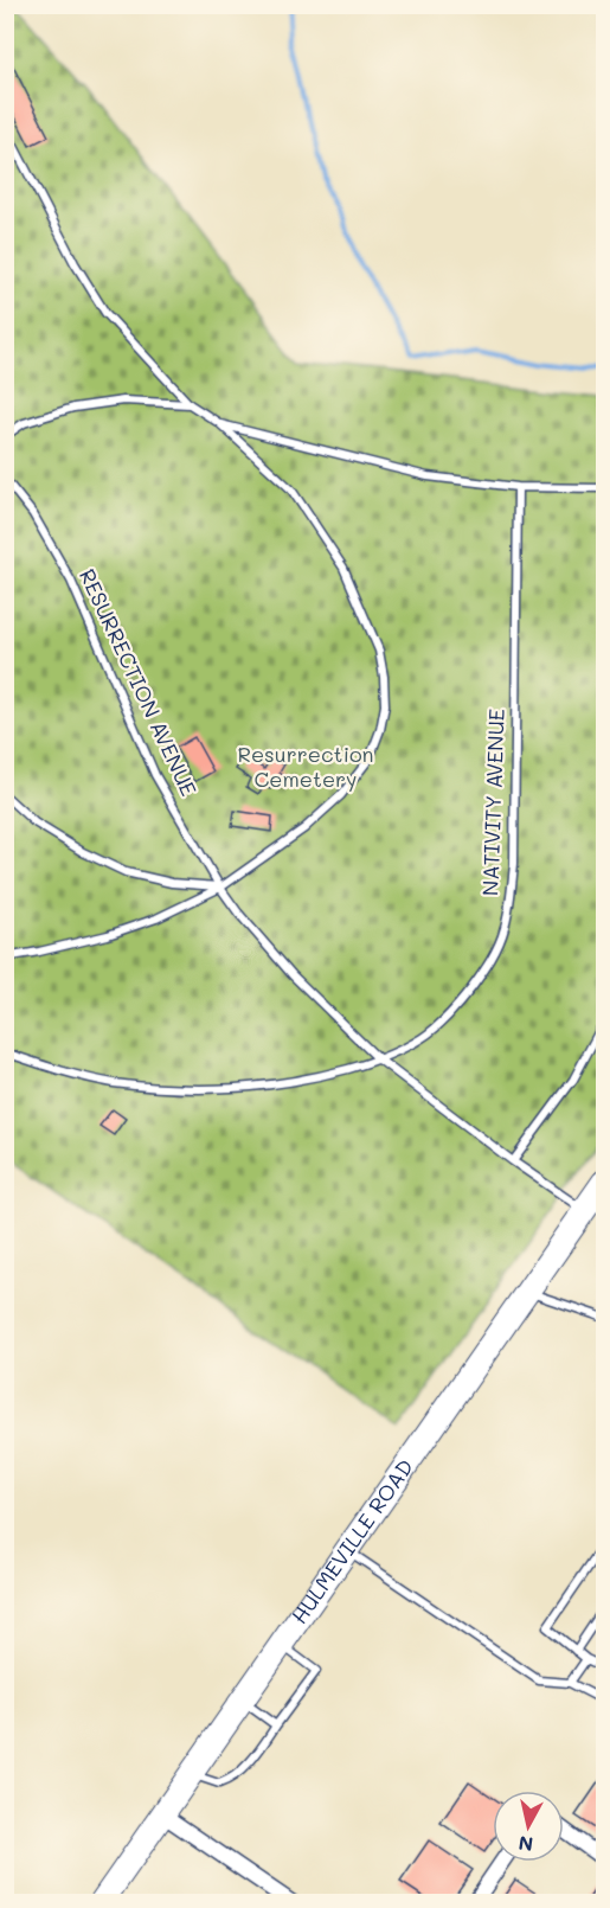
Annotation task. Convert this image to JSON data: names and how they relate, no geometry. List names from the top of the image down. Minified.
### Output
{"streets":{"main road":["HULMEVILLE ROAD"],"lane":["RESURRECTION AVENUE","NATIVITY AVENUE"]},"crossings":[["RESURRECTION AVENUE","NATIVITY AVENUE"],["RESURRECTION AVENUE","HULMEVILLE ROAD"]],"parks":["Resurrection Cemetery"],"north":"bottom"}
